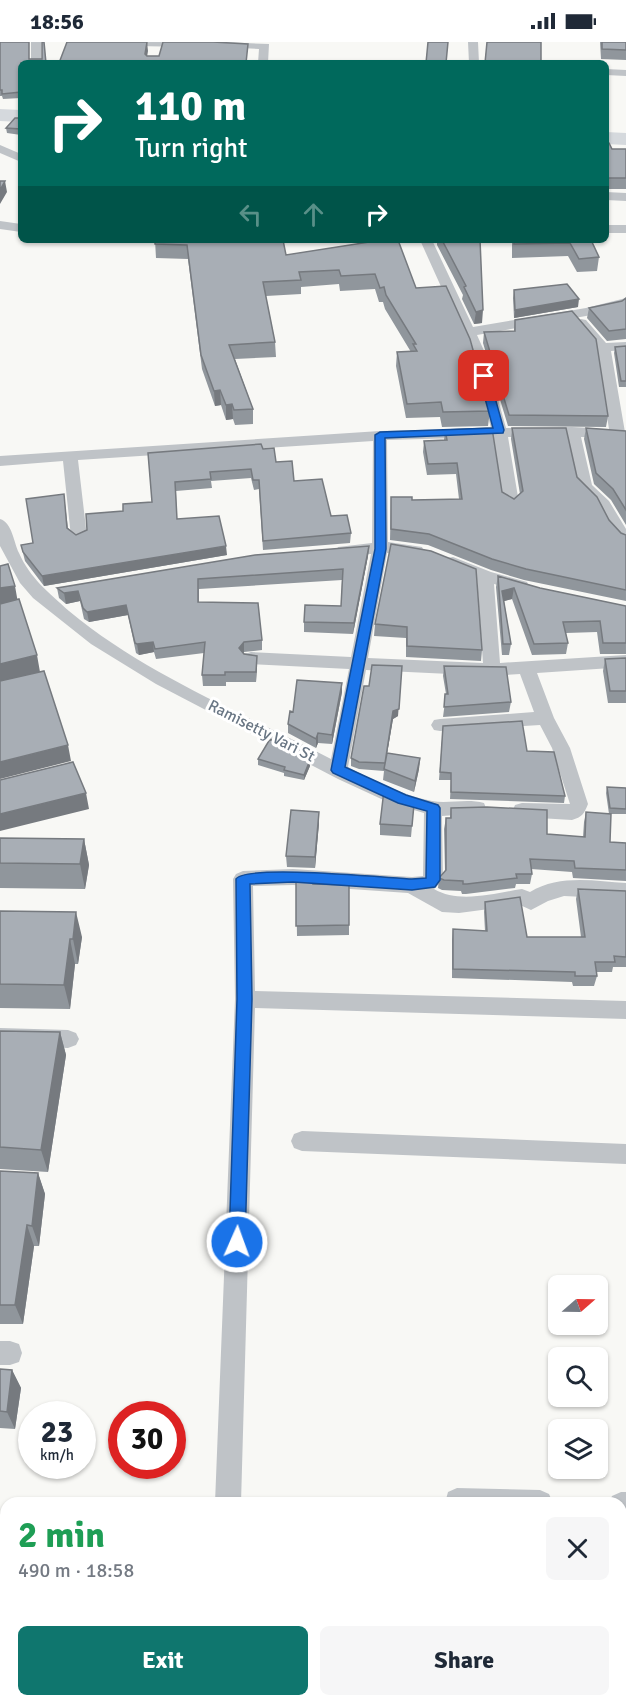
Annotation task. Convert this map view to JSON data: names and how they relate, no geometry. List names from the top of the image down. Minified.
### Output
{"streets":{"street":["Ramisetty Vari St"]},"north":"right","page":{"status":"18:56","turn":["110 m","Turn right"],"speed":"23 km/h","limit":"30","heading":["2 min","490 m · 18:58"],"buttons":["Exit","Share"]}}
